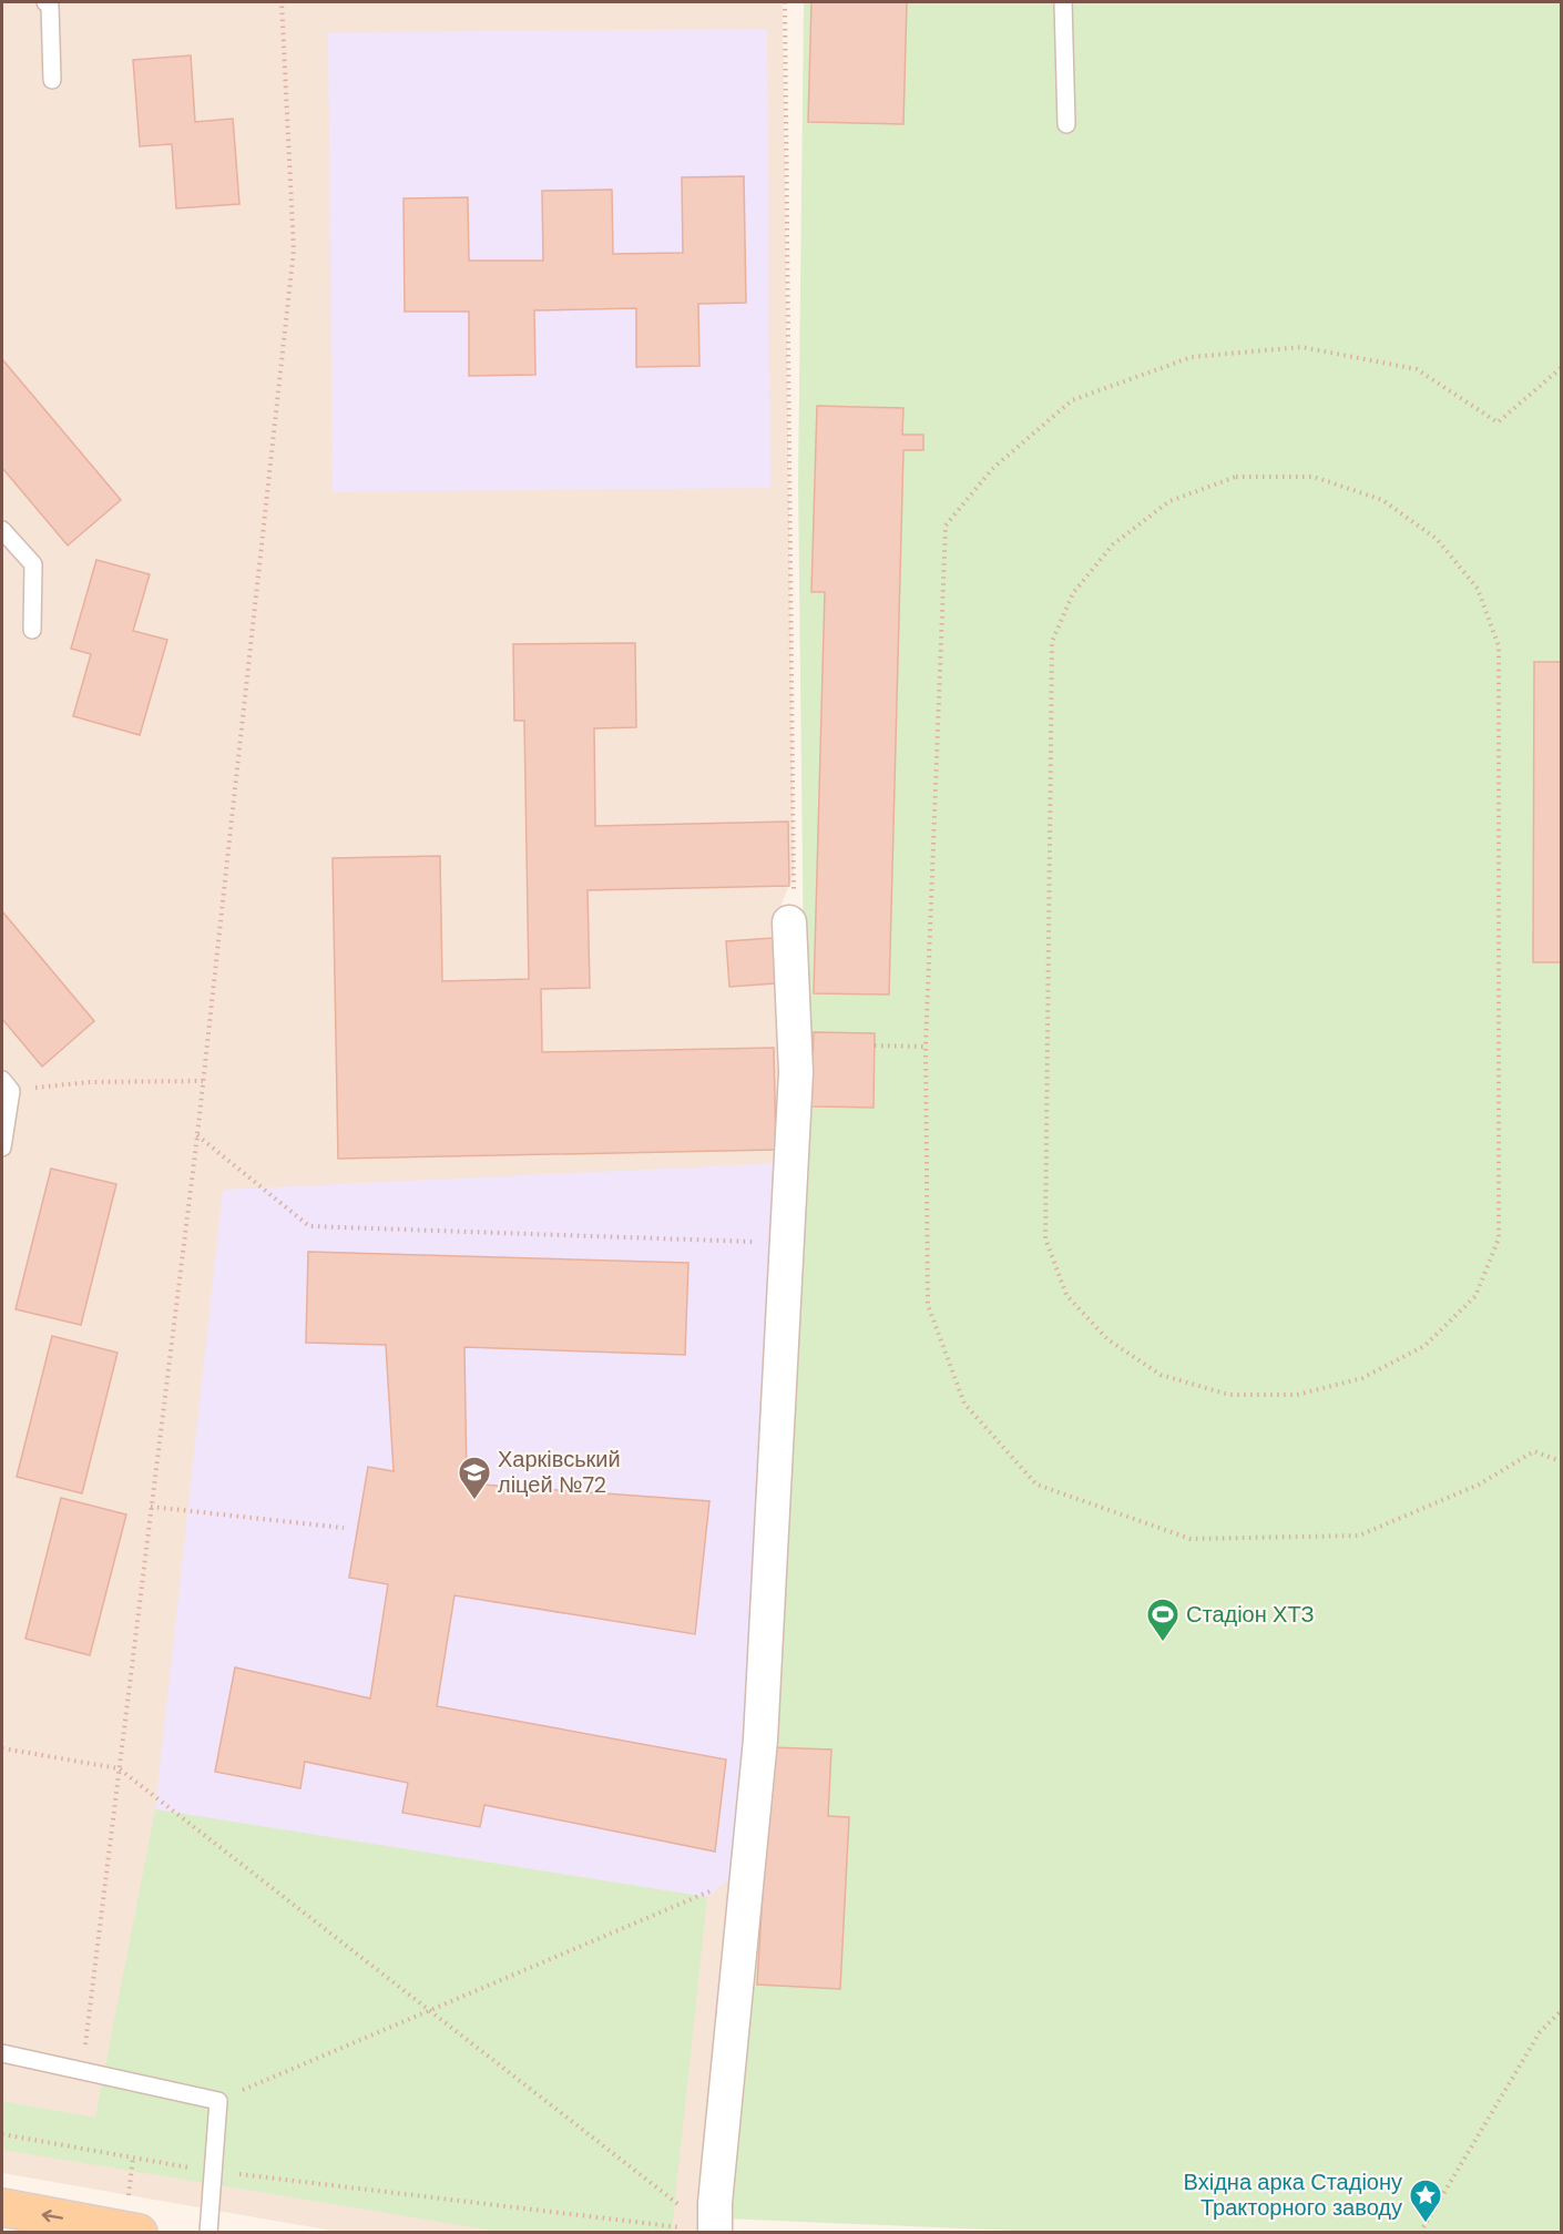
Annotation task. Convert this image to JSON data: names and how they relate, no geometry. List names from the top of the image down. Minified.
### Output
{"places":{"school or university":["Харківський ліцей №72"],"sports":["Стадіон ХТЗ"],"place":["Вхідна арка Стадіону Тракторного заводу"]}}
